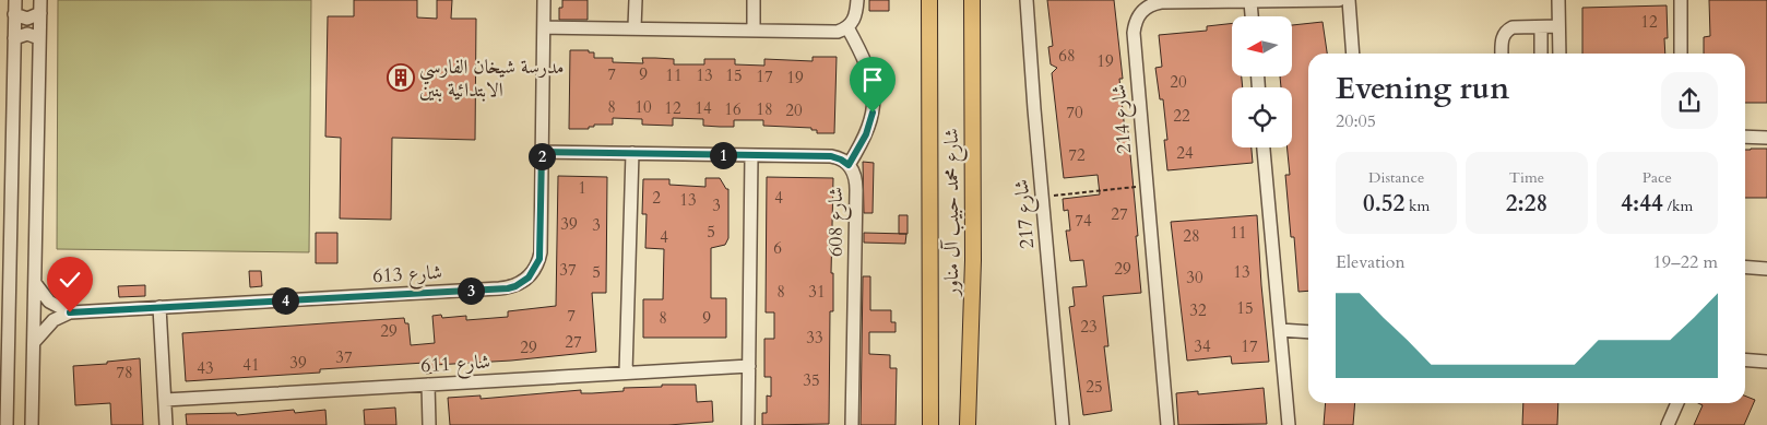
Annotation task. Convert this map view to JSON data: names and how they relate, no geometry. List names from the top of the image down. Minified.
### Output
{"streets":{"main road":["شارع محمد حبيب آل مناور"],"street":["شارع 214","شارع 217","شارع 608","شارع 613","شارع 611"]},"crossings":[["شارع 608","شارع 613"]],"places":{"building":["مدرسة شيخان الفارسي الابتدائية بنين"]},"house_numbers":["12","68","19","7","9","11","13","15","17","19","20","8","10","12","14","16","18","20","70","22","24","72","1","2","4","13","3","27","74","39","3","5","11","28","4","6","29","37","5","13","30","8","31","15","32","7","8","9","23","29","33","27","34","17","29","37","39","41","43","78","35","25"],"north":"left","page":{"heading":["Evening run","20:05"],"pins":["1","2","3","4"],"stats":[["Distance","0.52 km"],["Time","2:28"],["Pace","4:44 /km"]],"chart":["Elevation","19–22 m"]}}
